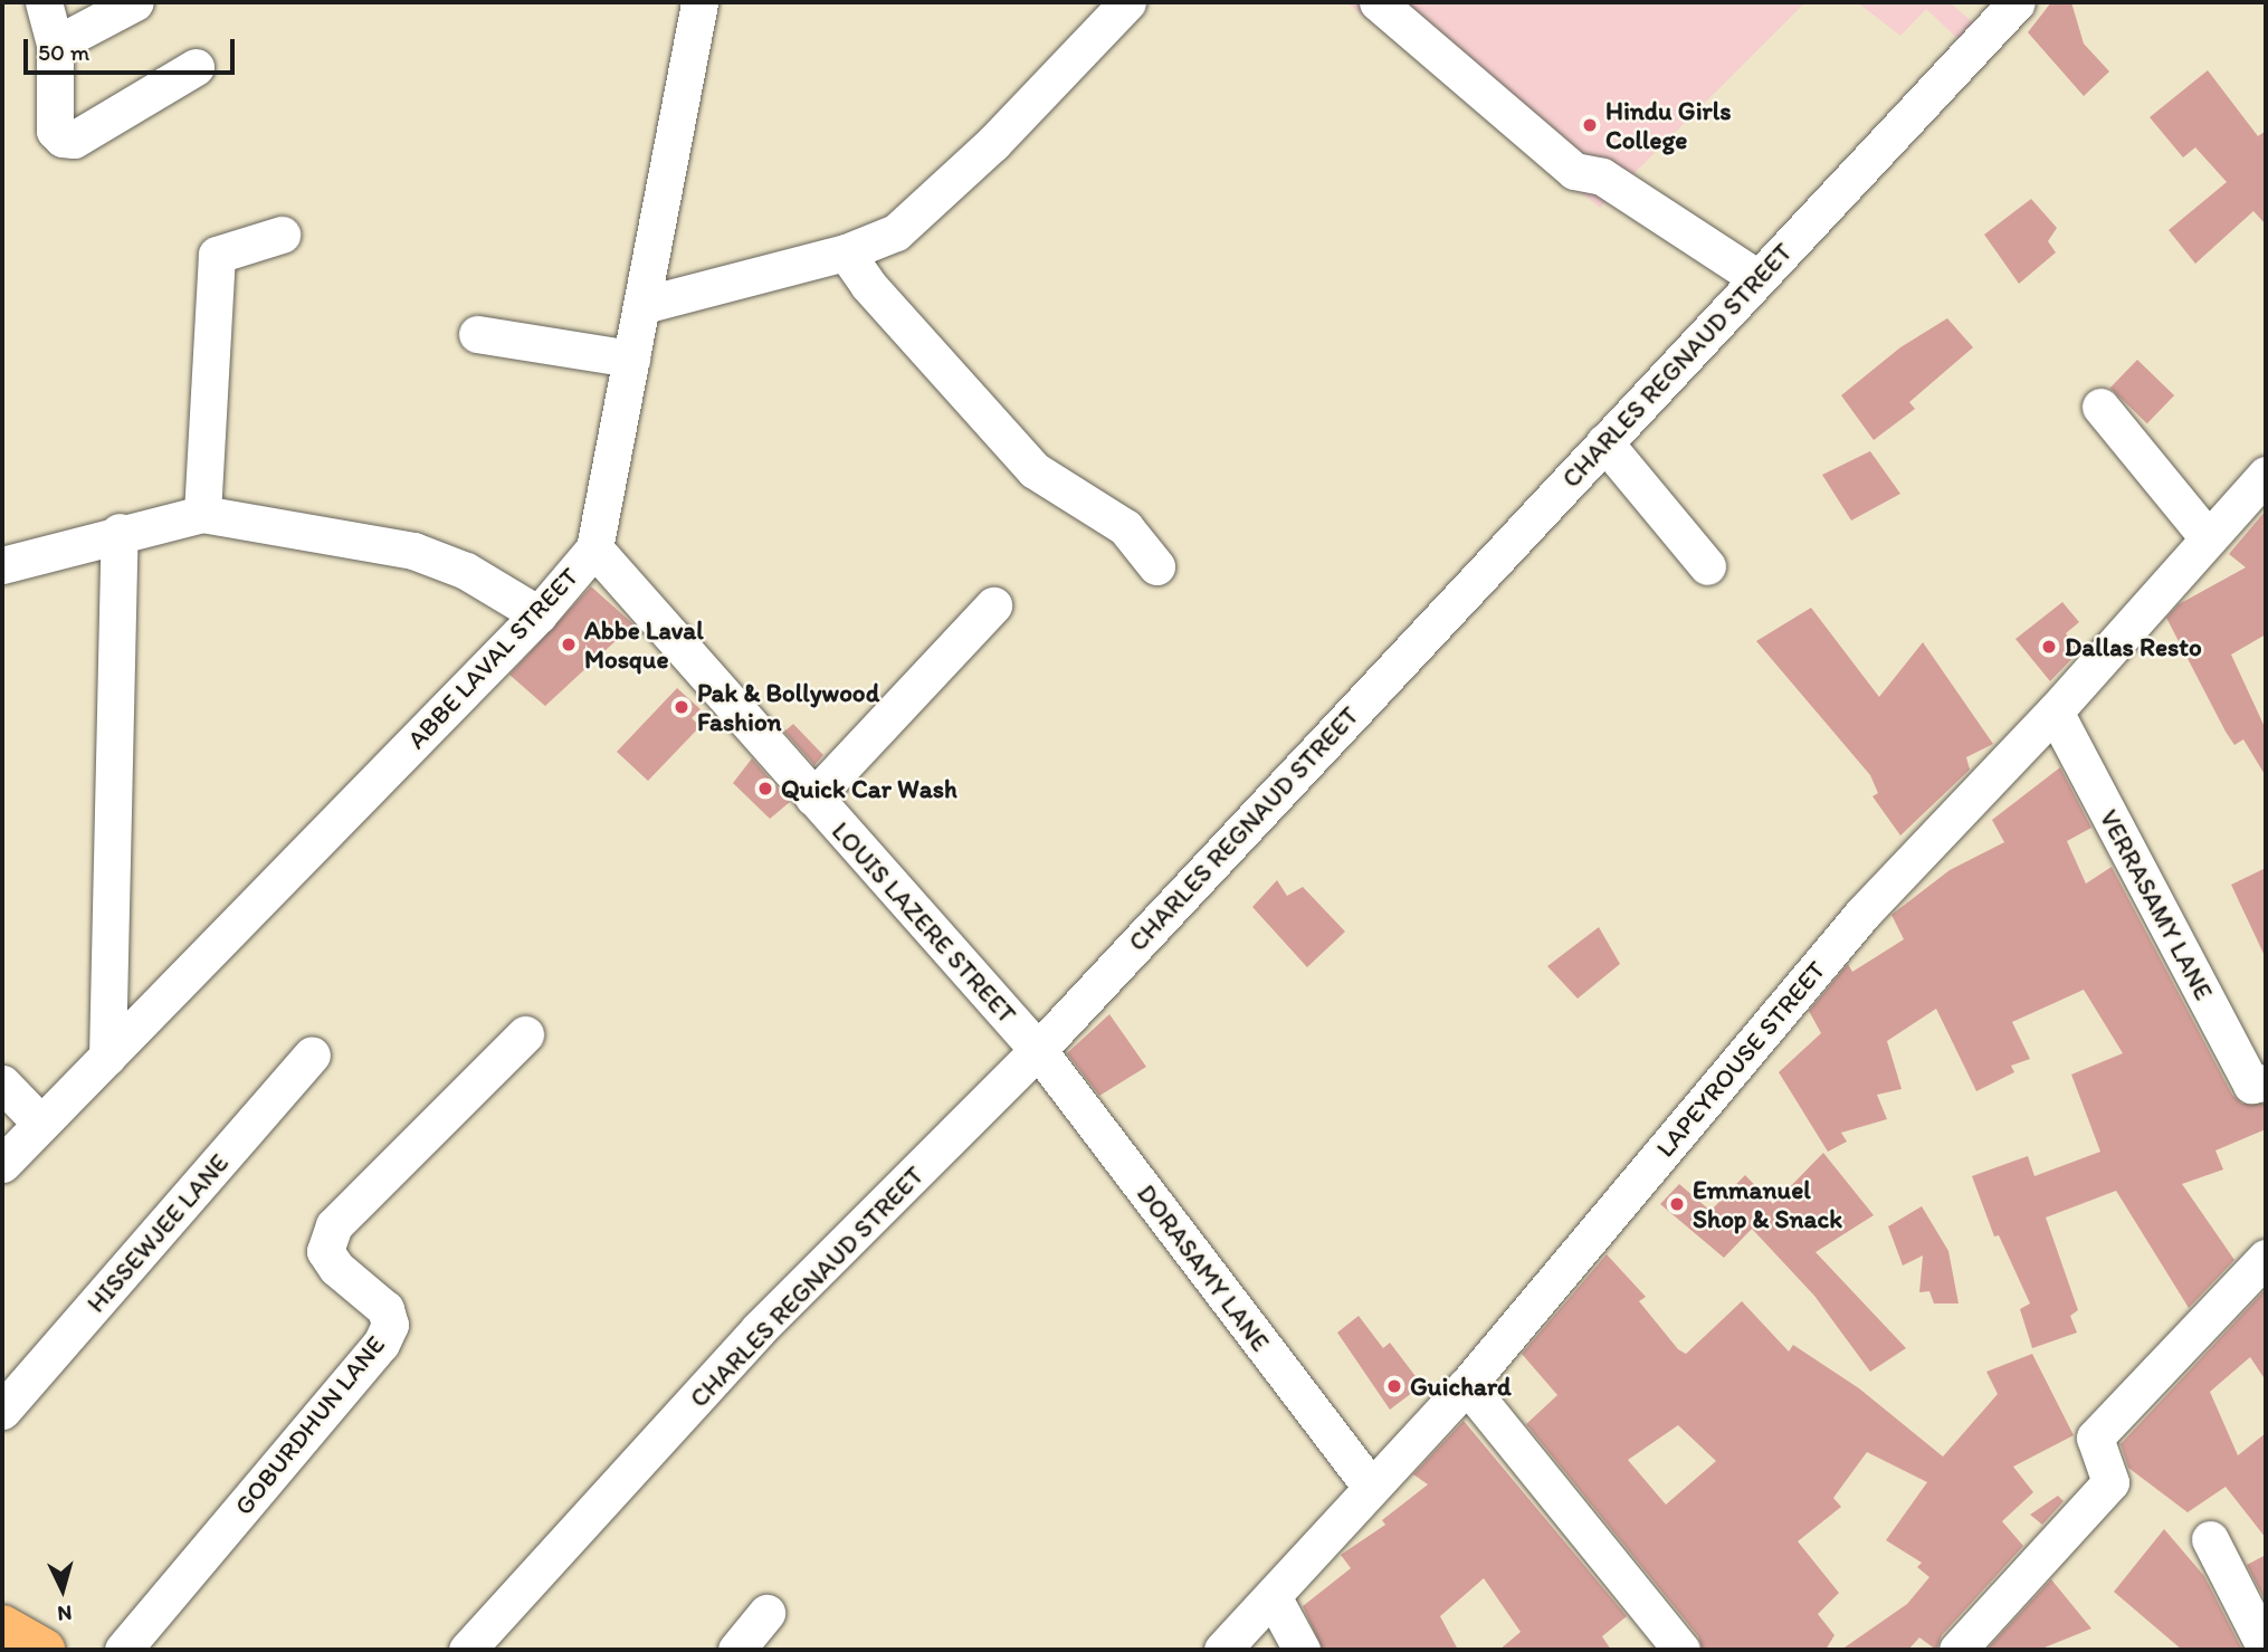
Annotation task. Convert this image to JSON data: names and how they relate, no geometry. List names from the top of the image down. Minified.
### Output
{"streets":{"street":["CHARLES REGNAUD STREET","ABBE LAVAL STREET","VERRASAMY LANE","LOUIS LAZERE STREET","LAPEYROUSE STREET","HISSEWJEE LANE","DORASAMY LANE","GOBURDHUN LANE"]},"crossings":[["CHARLES REGNAUD STREET","LOUIS LAZERE STREET"],["CHARLES REGNAUD STREET","DORASAMY LANE"],["ABBE LAVAL STREET","LOUIS LAZERE STREET"],["VERRASAMY LANE","LAPEYROUSE STREET"],["LOUIS LAZERE STREET","DORASAMY LANE"],["LAPEYROUSE STREET","DORASAMY LANE"]],"places":["Hindu Girls College","Abbe Laval Mosque","Dallas Resto","Pak & Bollywood Fashion","Quick Car Wash","Emmanuel Shop & Snack","Guichard"],"scale_bar":"50 m","north":"bottom"}
